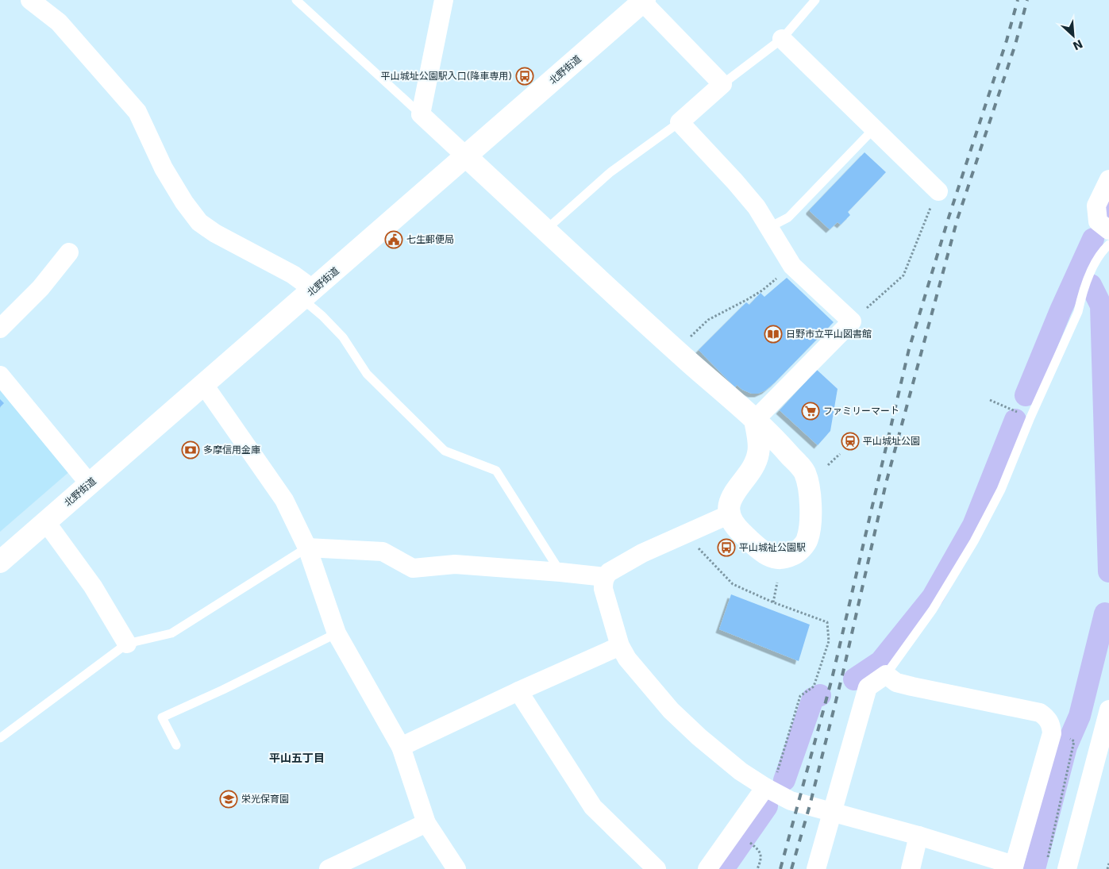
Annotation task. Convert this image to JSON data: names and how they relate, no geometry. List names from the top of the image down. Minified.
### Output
{"streets":{"main road":["北野街道"]},"districts":["平山五丁目"],"places":{"bus stop":["平山城址公園駅入口(降車専用)","平山城祉公園駅"],"public building":["七生郵便局"],"library":["日野市立平山図書館"],"supermarket":["ファミリーマート"],"station":["平山城址公園"],"bank":["多摩信用金庫"],"school or university":["栄光保育園"]},"north":"bottom right"}
